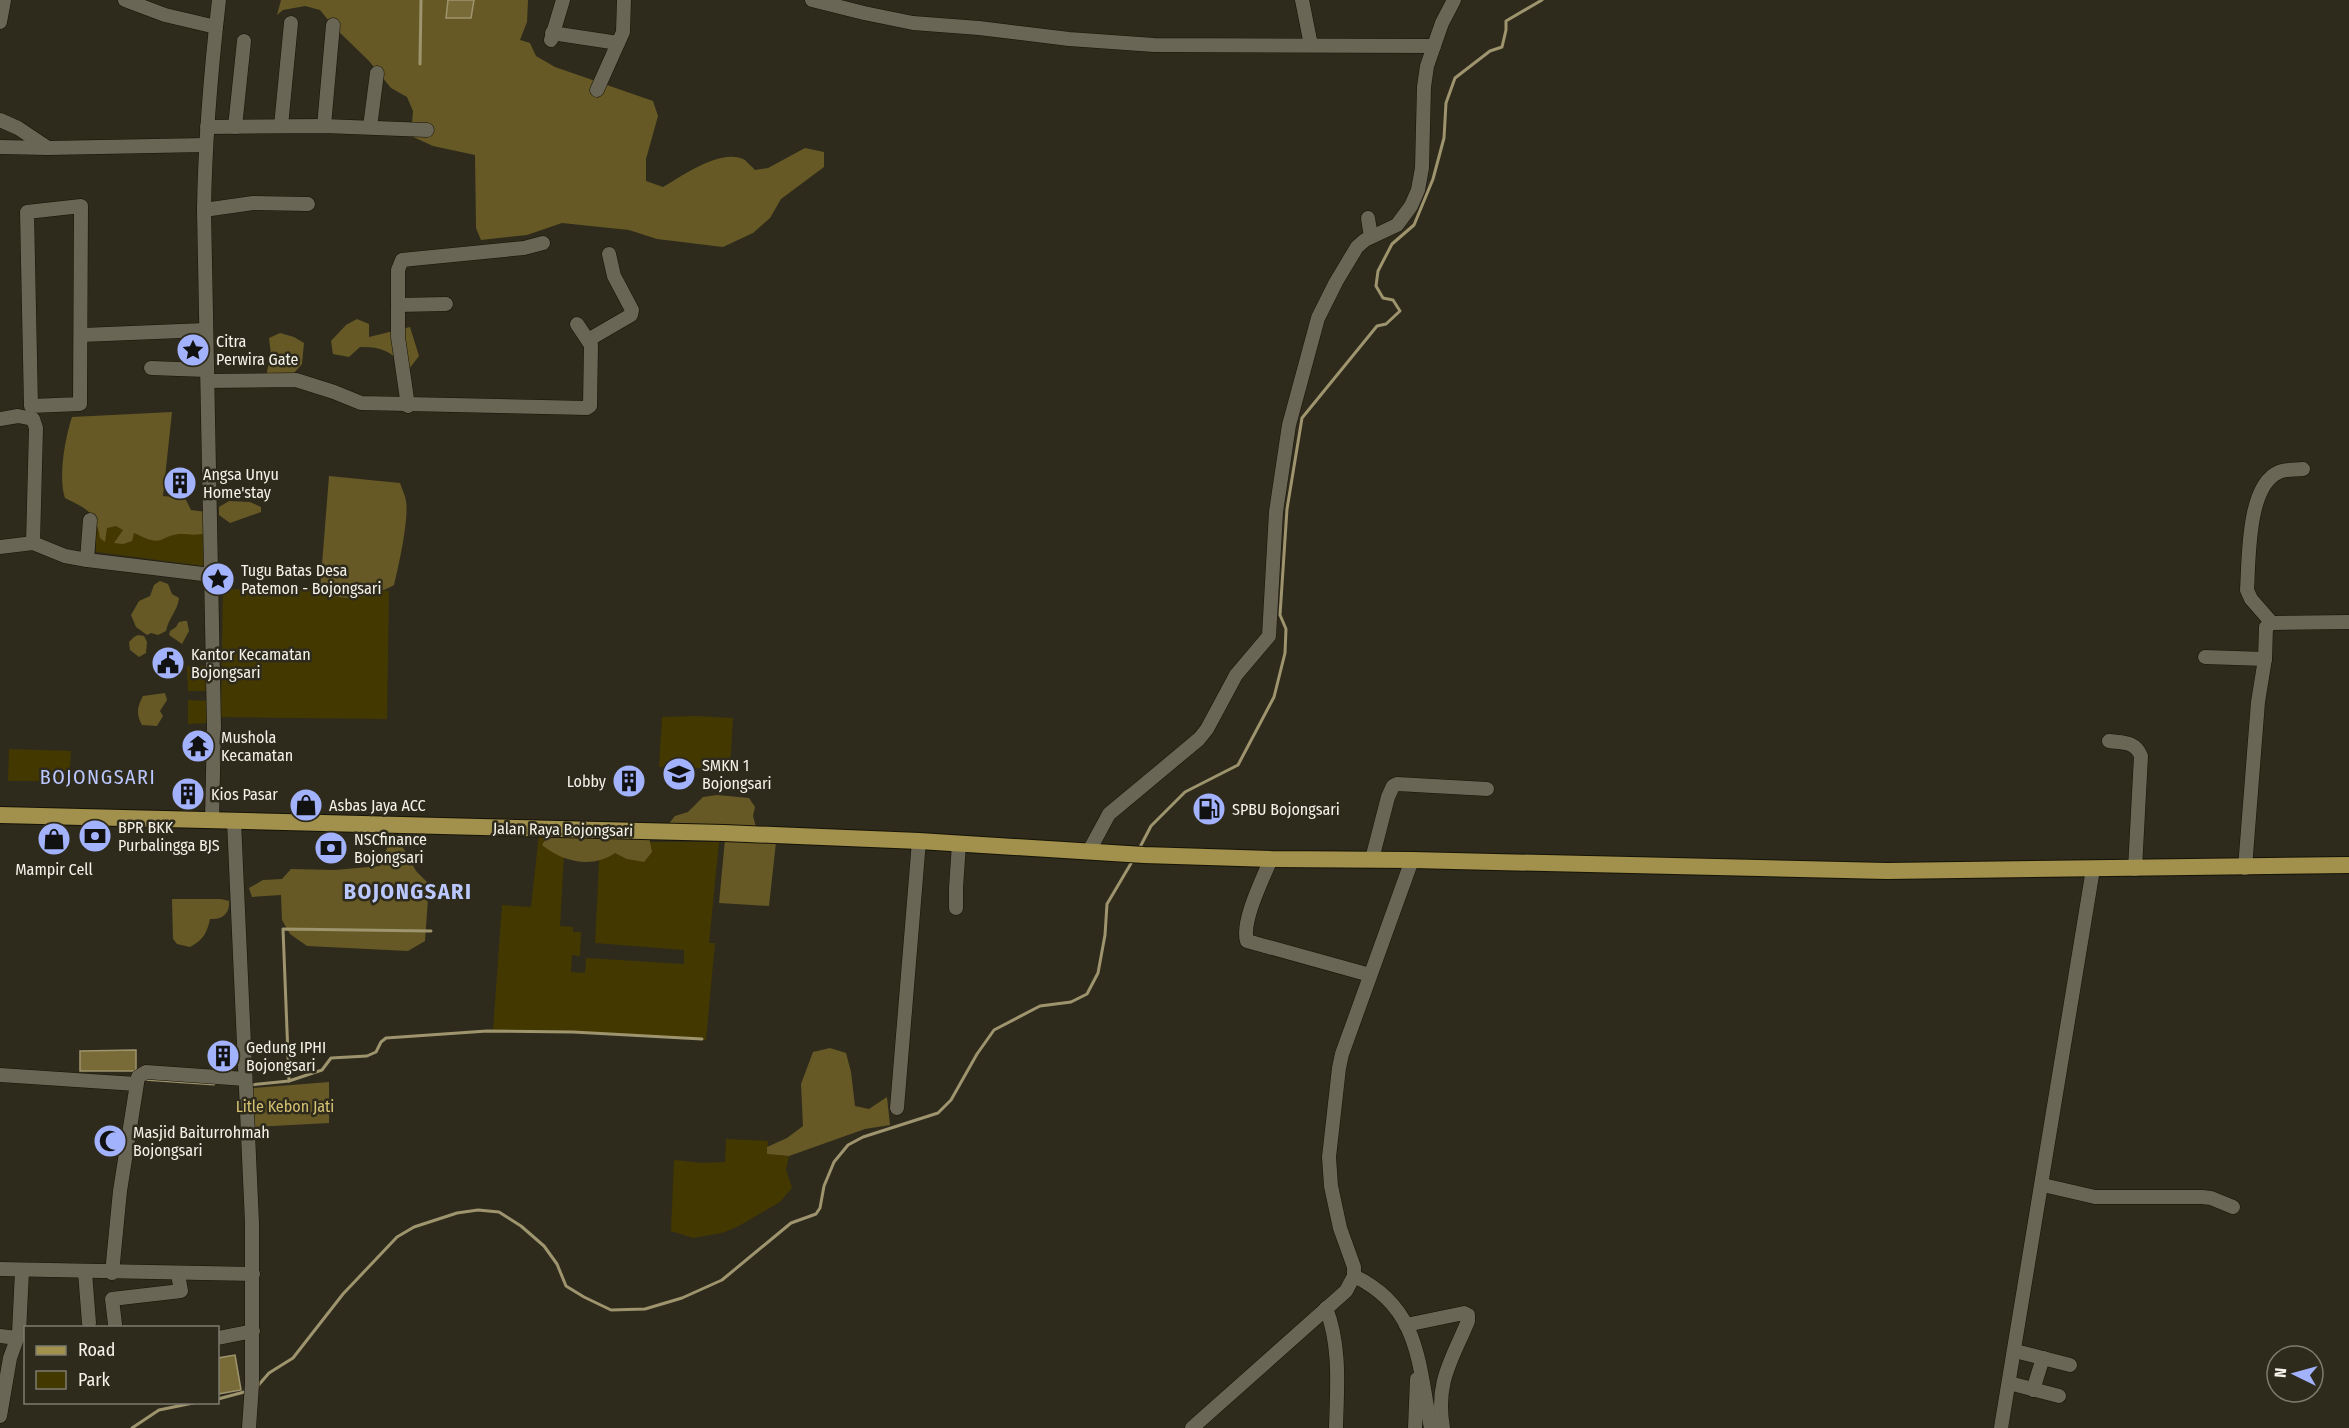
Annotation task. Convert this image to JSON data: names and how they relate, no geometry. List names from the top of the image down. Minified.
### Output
{"streets":{"main road":["Jalan Raya Bojongsari"]},"districts":["BOJONGSARI","BOJONGSARI"],"parks":["Litle Kebon Jati"],"places":{"place":["Citra Perwira Gate","Tugu Batas Desa Patemon - Bojongsari"],"building":["Angsa Unyu Home'stay","Lobby","Kios Pasar","Gedung IPHI Bojongsari"],"public building":["Kantor Kecamatan Bojongsari"],"temple":["Mushola Kecamatan"],"school or university":["SMKN 1 Bojongsari"],"shop":["Asbas Jaya ACC","Mampir Cell"],"fuel station":["SPBU Bojongsari"],"bank":["BPR BKK Purbalingga BJS","NSCfinance Bojongsari"],"mosque":["Masjid Baiturrohmah Bojongsari"]},"legend":["Road","Park"],"north":"left"}
